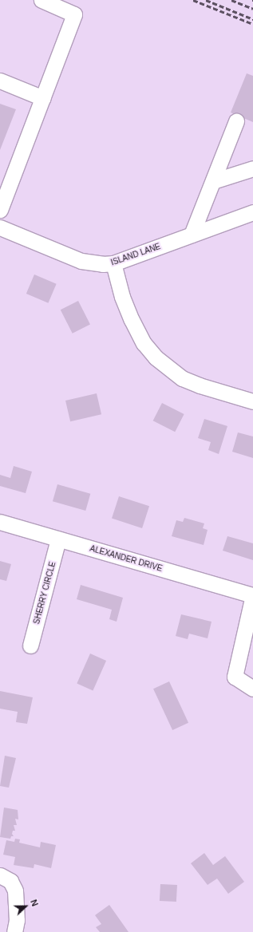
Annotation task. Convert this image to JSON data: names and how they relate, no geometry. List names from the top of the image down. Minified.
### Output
{"streets":{"street":["ISLAND LANE","ALEXANDER DRIVE","SHERRY CIRCLE"]},"crossings":[["ALEXANDER DRIVE","SHERRY CIRCLE"]],"north":"right"}
